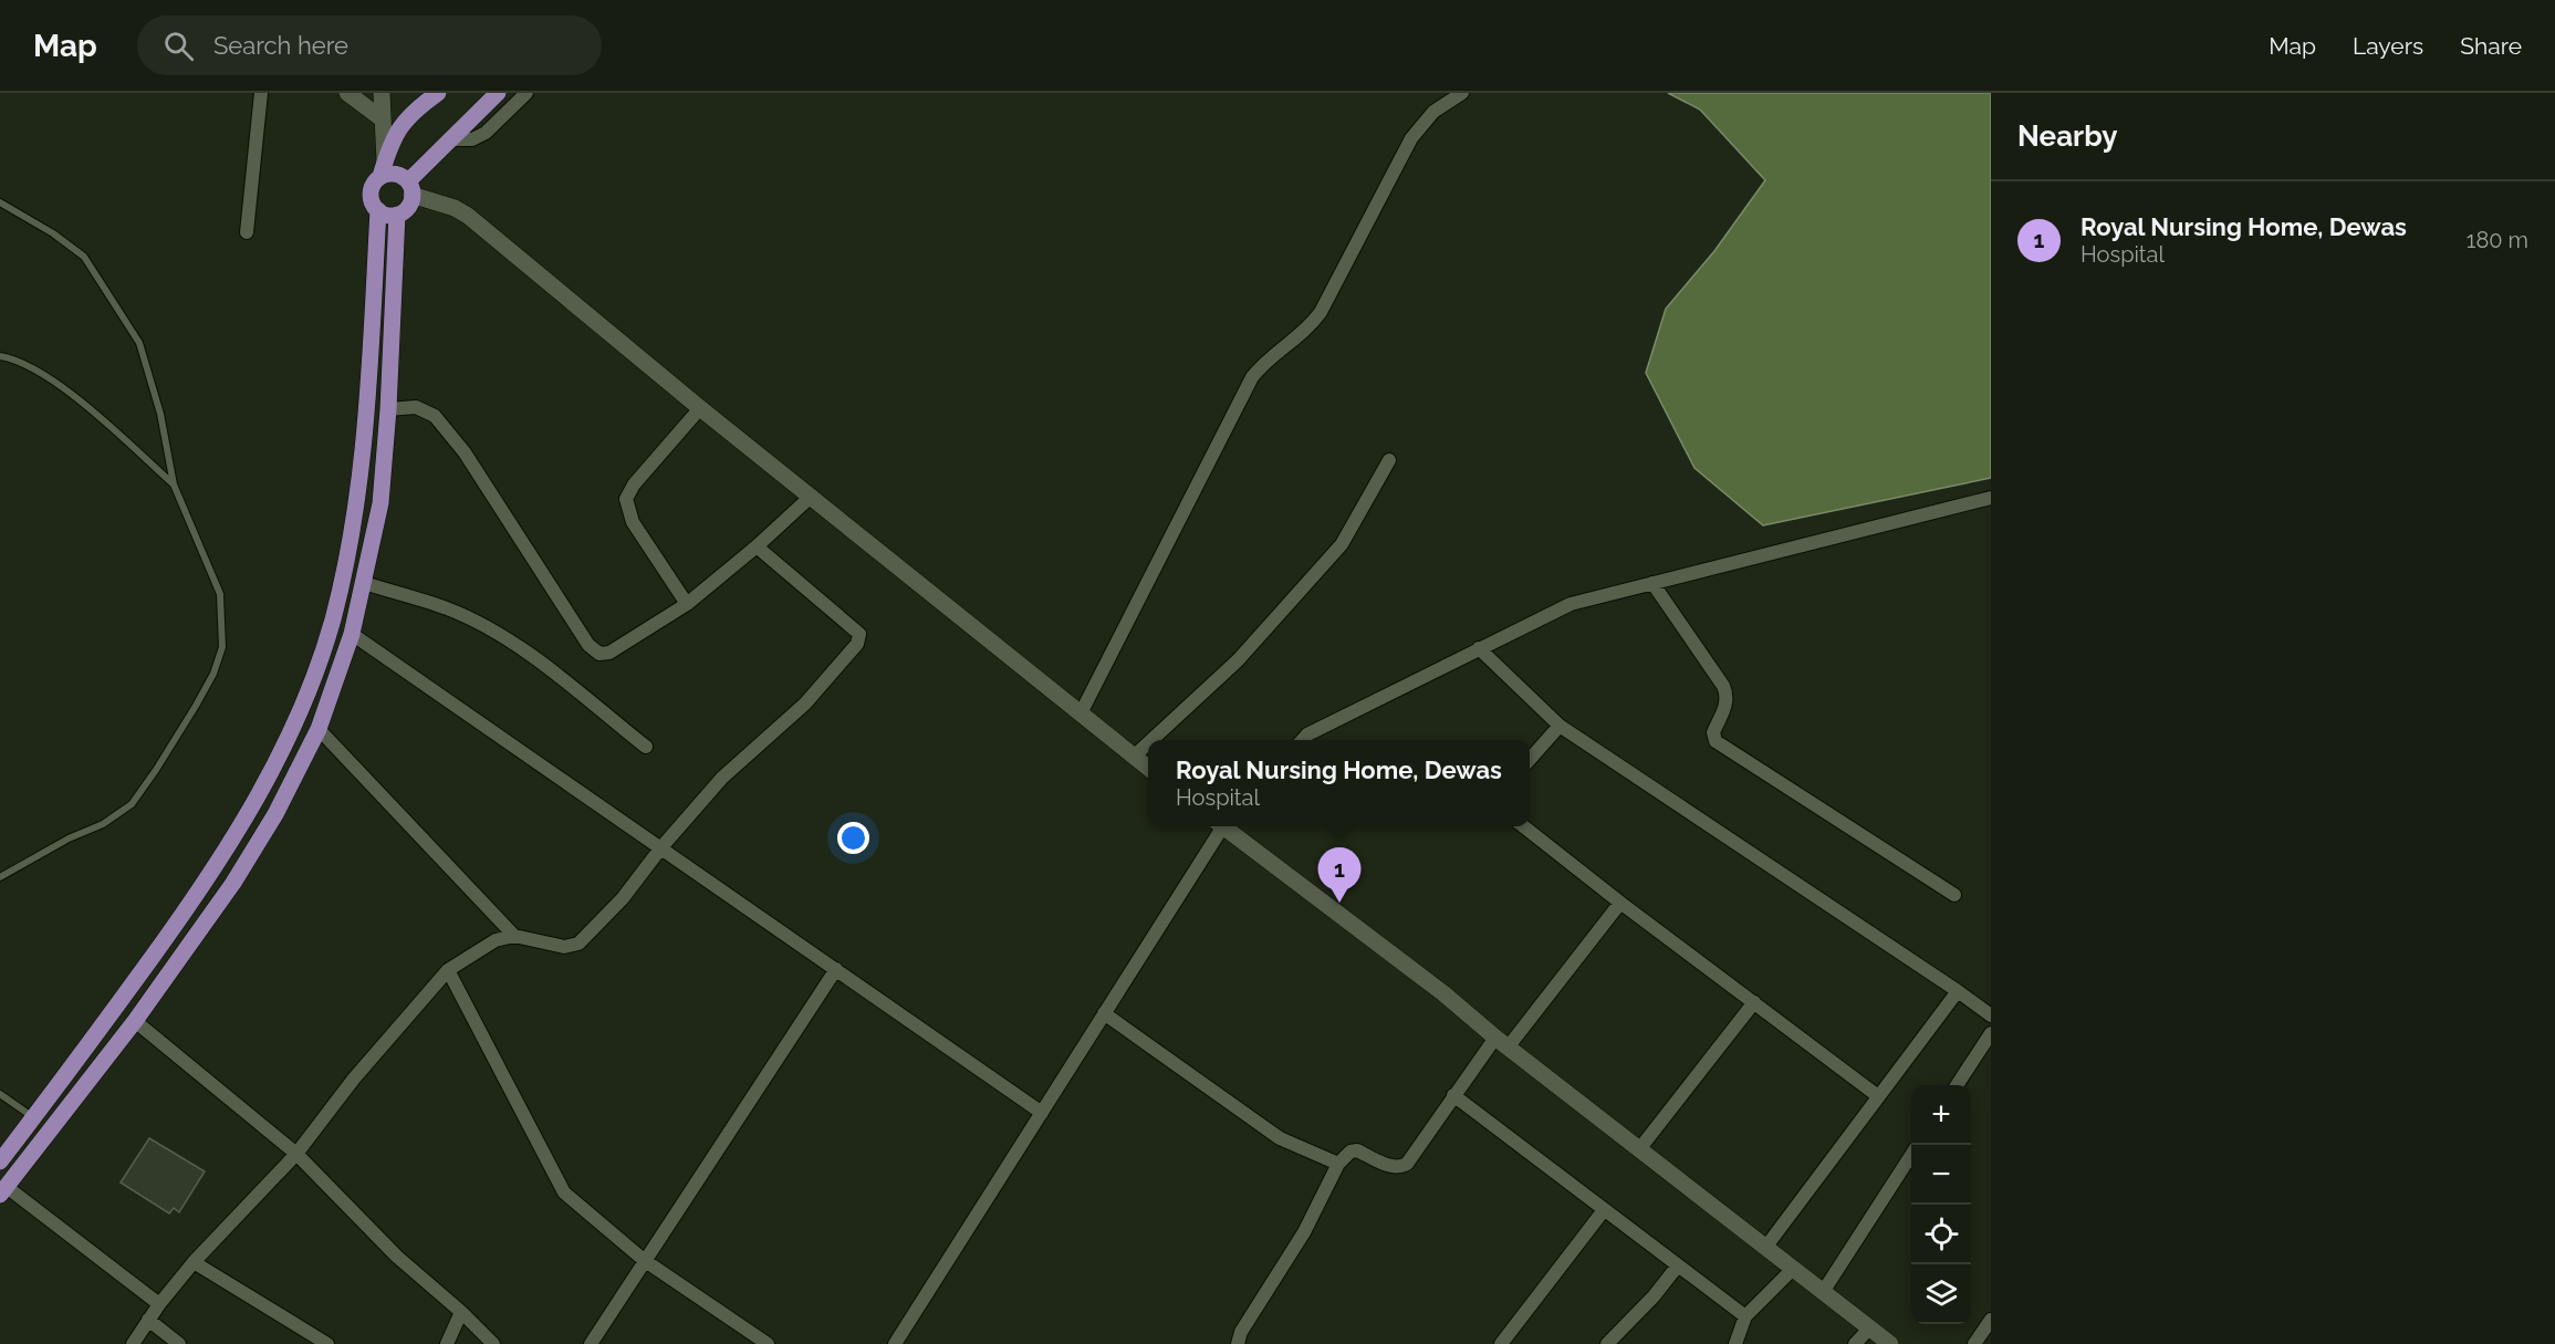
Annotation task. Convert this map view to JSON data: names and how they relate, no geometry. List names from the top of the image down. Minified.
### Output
{"page":{"header":"Map","search":"Search here","nav":["Map","Layers","Share"],"heading":"Nearby","list":[{"mark":"1","name":"Royal Nursing Home, Dewas","note":"Hospital","value":"180 m"}],"popup":["Royal Nursing Home, Dewas","Hospital"],"pins":"1","map_buttons":["+","−"]}}
